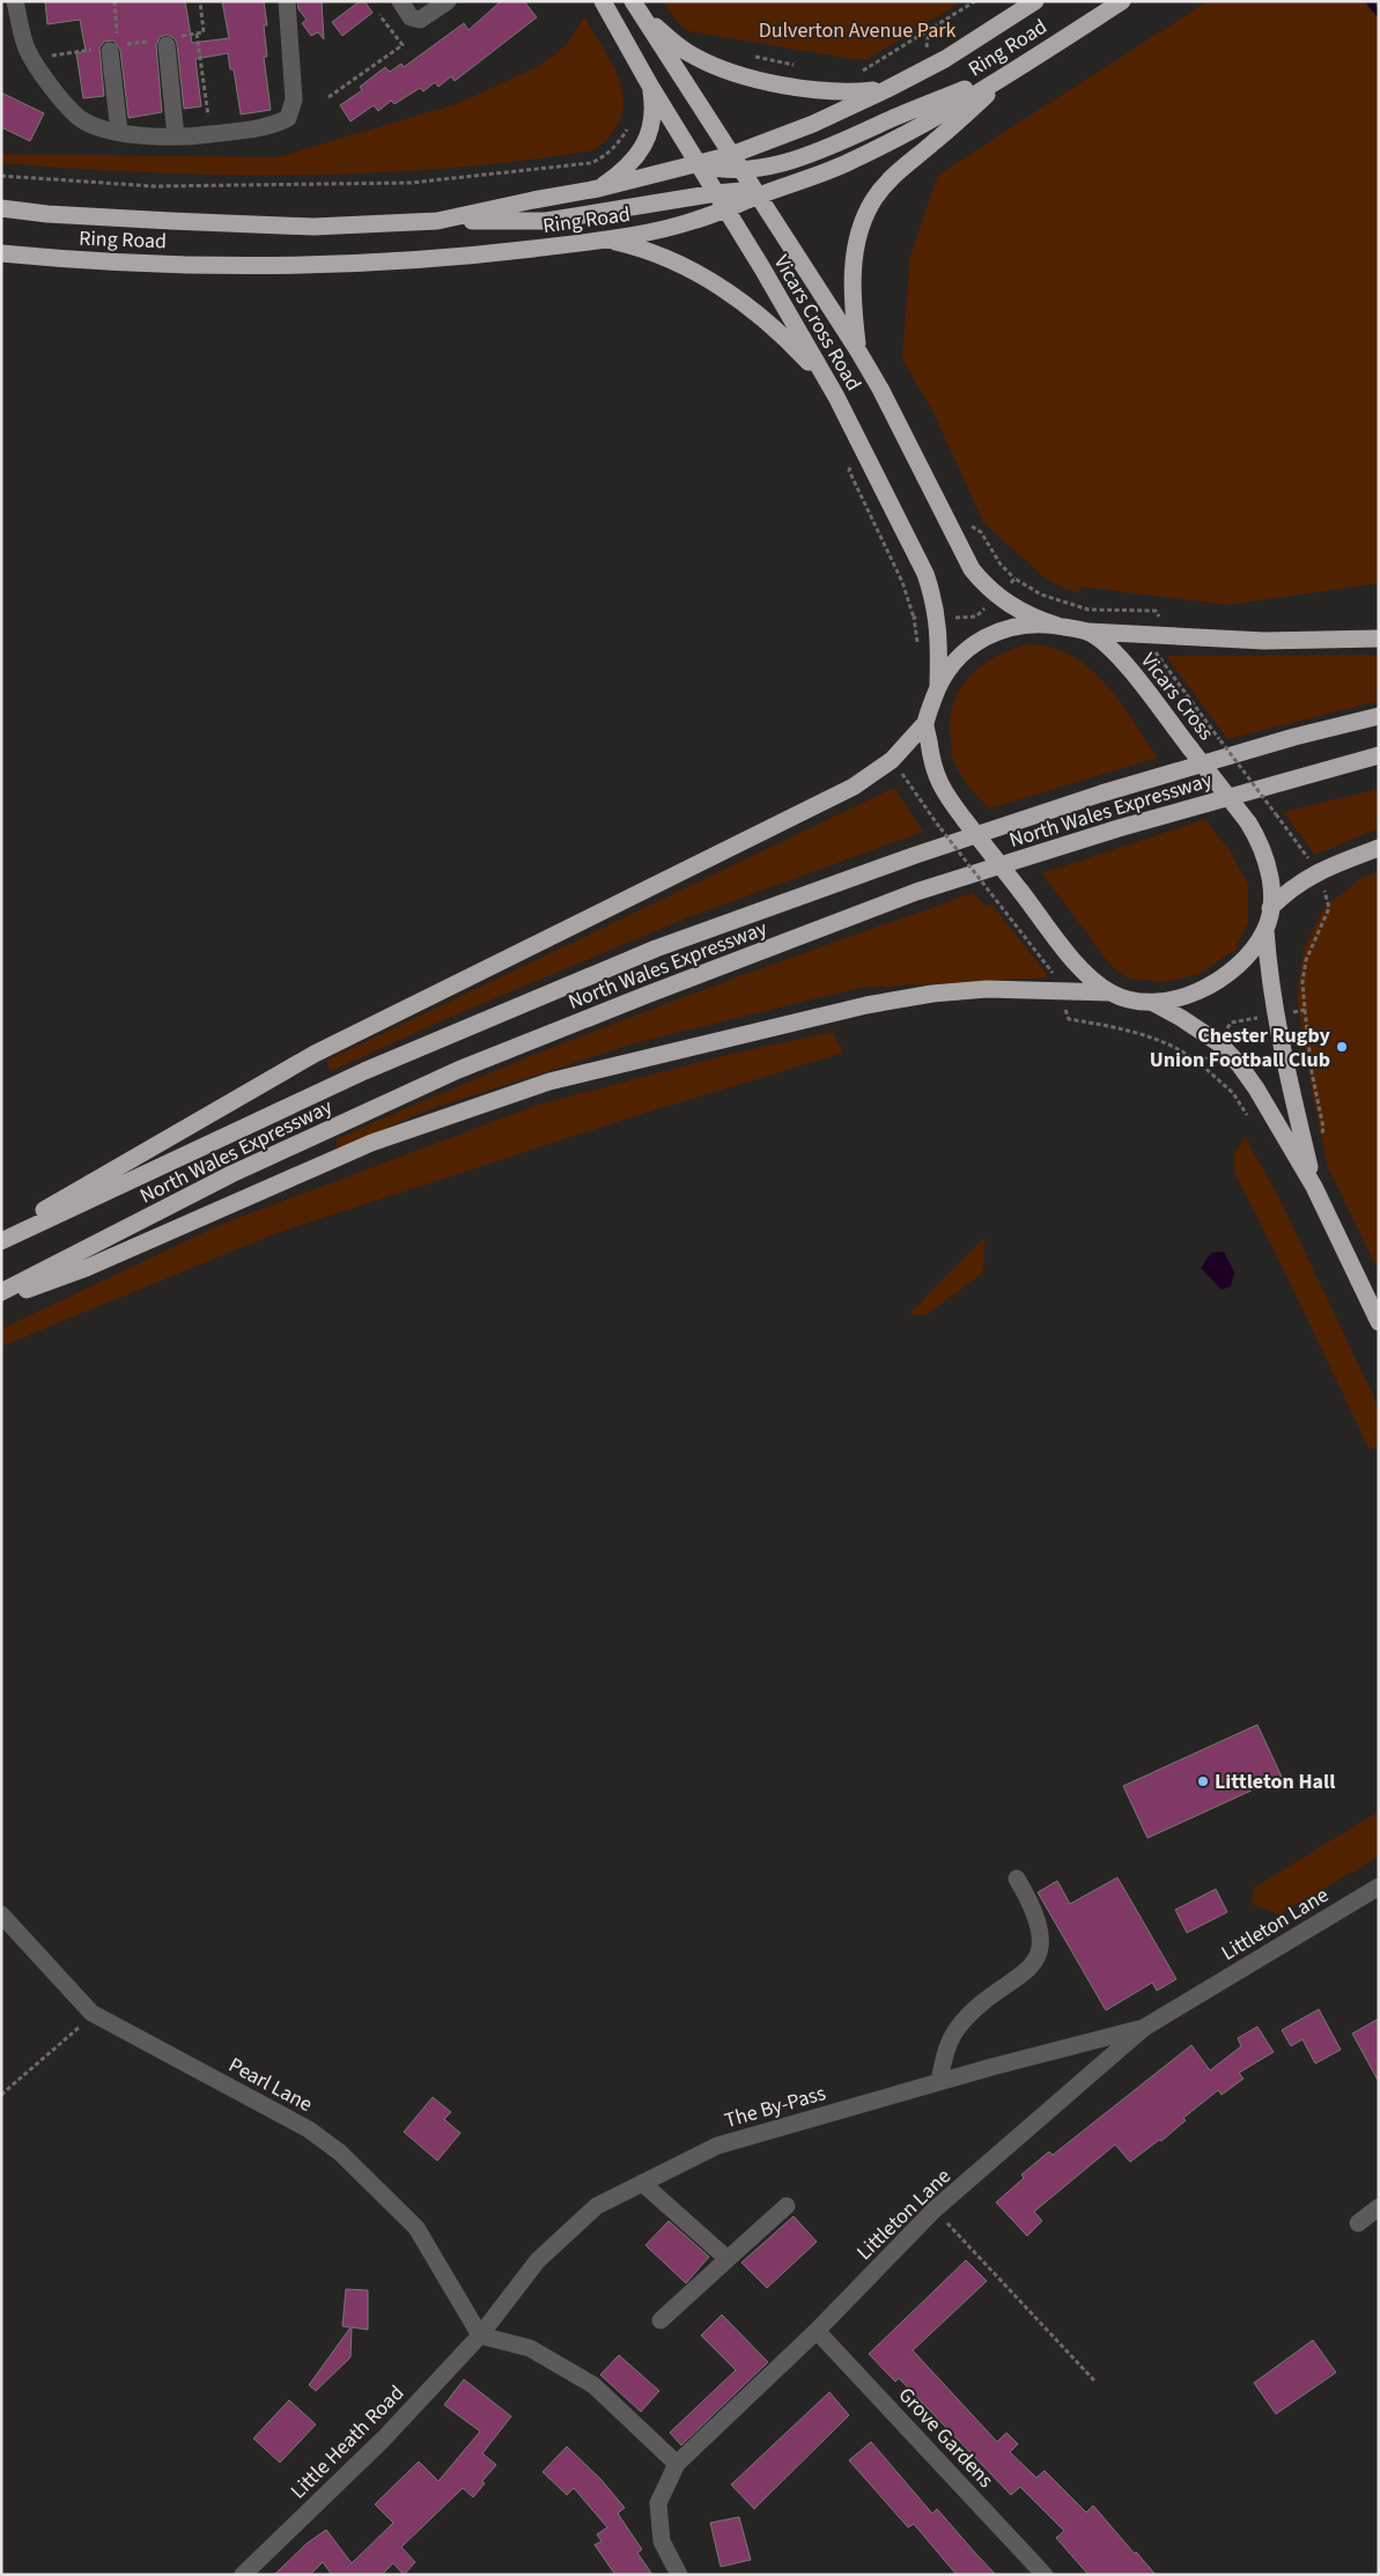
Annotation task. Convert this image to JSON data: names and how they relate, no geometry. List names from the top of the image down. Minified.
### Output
{"streets":{"highway":["Ring Road","Vicars Cross Road","Vicars Cross","North Wales Expressway"],"street":["Littleton Lane","Pearl Lane","The By-Pass","Grove Gardens","Little Heath Road"]},"crossings":[["Ring Road","Vicars Cross Road"],["Vicars Cross Road","Vicars Cross"],["Littleton Lane","The By-Pass"],["Littleton Lane","Grove Gardens"],["Pearl Lane","The By-Pass"],["Pearl Lane","Little Heath Road"],["The By-Pass","Little Heath Road"]],"parks":["Dulverton Avenue Park"],"places":["Chester Rugby Union Football Club","Littleton Hall"]}
